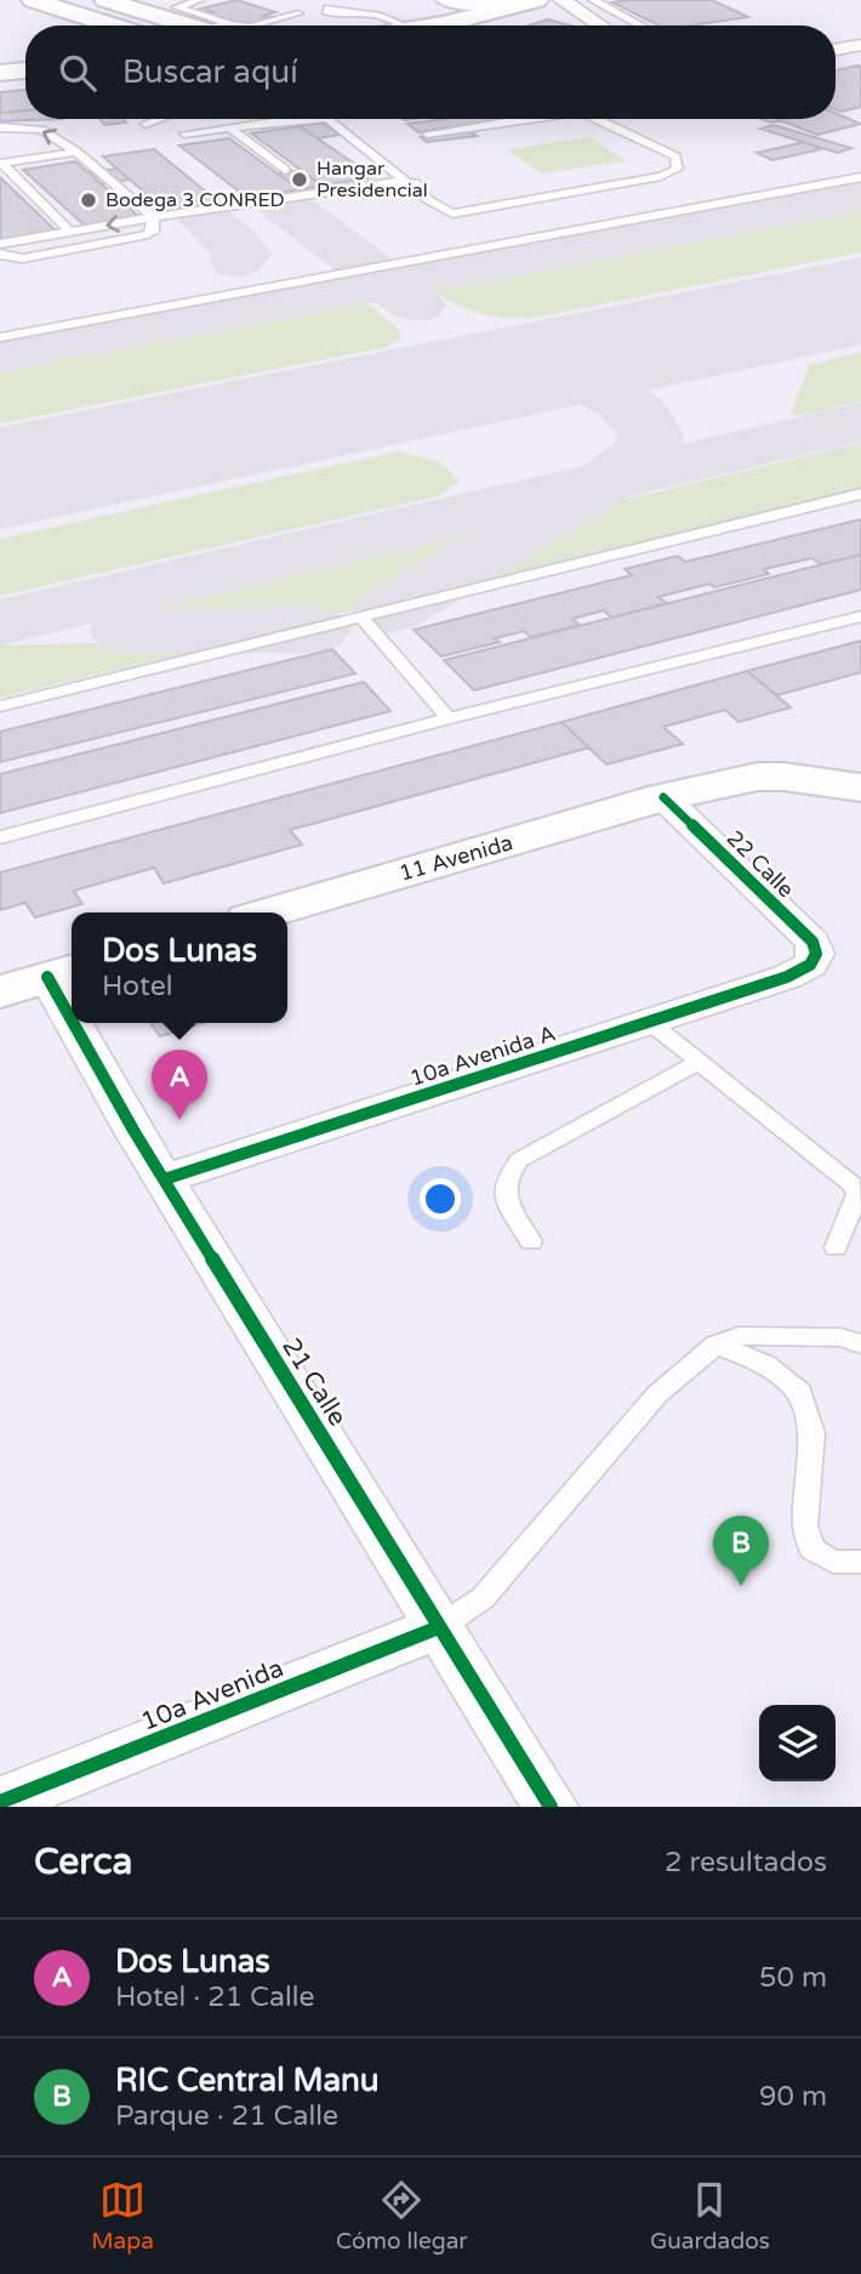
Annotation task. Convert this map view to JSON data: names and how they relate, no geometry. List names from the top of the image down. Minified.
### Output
{"streets":{"main road":["11 Avenida"],"street":["22 Calle","10a Avenida A","21 Calle","10a Avenida"]},"crossings":[["11 Avenida","22 Calle"],["22 Calle","10a Avenida A"],["10a Avenida A","21 Calle"],["21 Calle","10a Avenida"]],"places":["Hangar Presidencial","Bodega 3 CONRED"],"page":{"search":"Buscar aquí","popup":["Dos Lunas","Hotel"],"pins":["A","B"],"heading":["Cerca","2 resultados"],"list":[{"mark":"A","name":"Dos Lunas","note":"Hotel · 21 Calle","value":"50 m"},{"mark":"B","name":"RIC Central Manu","note":"Parque · 21 Calle","value":"90 m"}],"nav":["Mapa","Cómo llegar","Guardados"]}}
